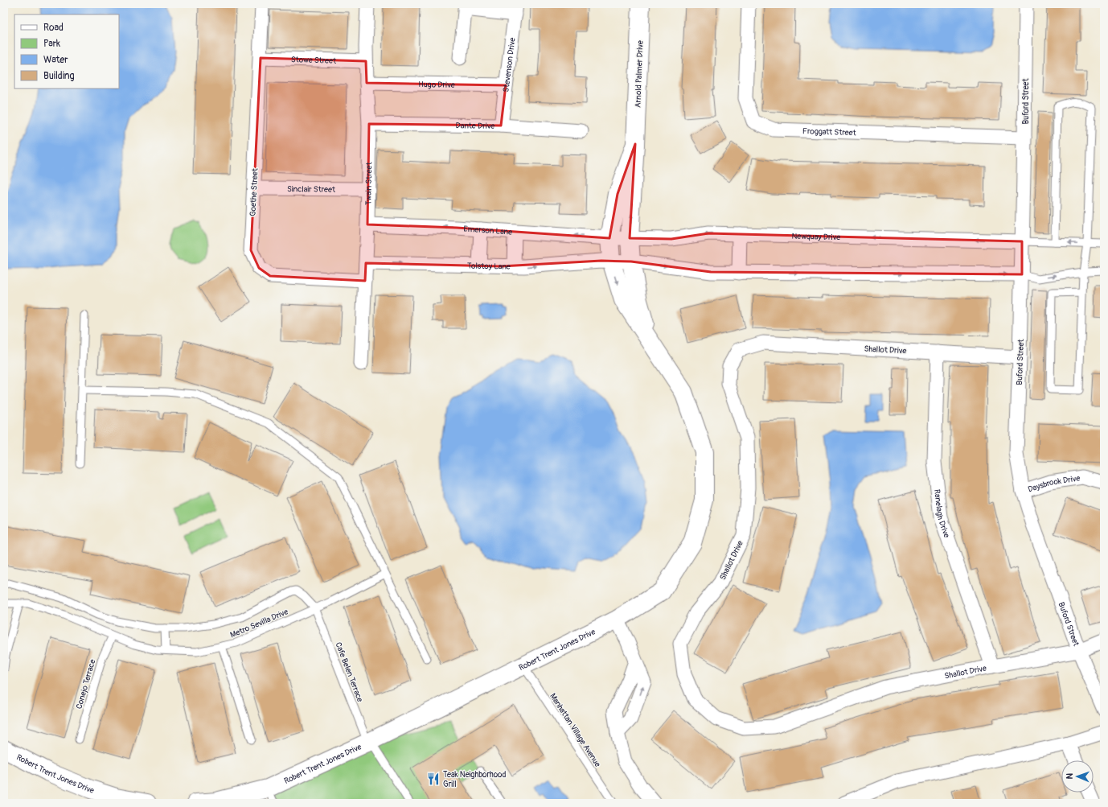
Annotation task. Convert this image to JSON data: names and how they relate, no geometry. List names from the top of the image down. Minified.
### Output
{"streets":{"street":["Stowe Street","Stevenson Drive","Arnold Palmer Drive","Hugo Drive","Buford Street","Dante Drive","Froggatt Street","Twain Street","Sinclair Street","Goethe Street","Emerson Lane","Newquay Drive","Tolstoy Lane","Shallot Drive","Daysbrook Drive","Ranelagh Drive","Robert Trent Jones Drive"],"lane":["Metro Sevilla Drive","Cafe Belen Terrace","Conejo Terrace","Manhattan Village Avenue"]},"crossings":[["Stowe Street","Twain Street"],["Stowe Street","Goethe Street"],["Stevenson Drive","Hugo Drive"],["Stevenson Drive","Dante Drive"],["Arnold Palmer Drive","Emerson Lane"],["Arnold Palmer Drive","Newquay Drive"],["Arnold Palmer Drive","Robert Trent Jones Drive"],["Hugo Drive","Twain Street"],["Buford Street","Froggatt Street"],["Buford Street","Newquay Drive"],["Buford Street","Shallot Drive"],["Buford Street","Daysbrook Drive"],["Dante Drive","Twain Street"],["Twain Street","Sinclair Street"],["Twain Street","Goethe Street"],["Twain Street","Emerson Lane"],["Twain Street","Tolstoy Lane"],["Sinclair Street","Goethe Street"],["Emerson Lane","Newquay Drive"],["Emerson Lane","Robert Trent Jones Drive"],["Newquay Drive","Robert Trent Jones Drive"],["Tolstoy Lane","Robert Trent Jones Drive"],["Shallot Drive","Ranelagh Drive"],["Metro Sevilla Drive","Cafe Belen Terrace"],["Metro Sevilla Drive","Conejo Terrace"],["Robert Trent Jones Drive","Cafe Belen Terrace"],["Robert Trent Jones Drive","Manhattan Village Avenue"]],"one_way":["Emerson Lane","Tolstoy Lane"],"places":{"restaurant":["Teak Neighborhood Grill"]},"legend":["Road","Park","Water","Building"],"north":"left"}
